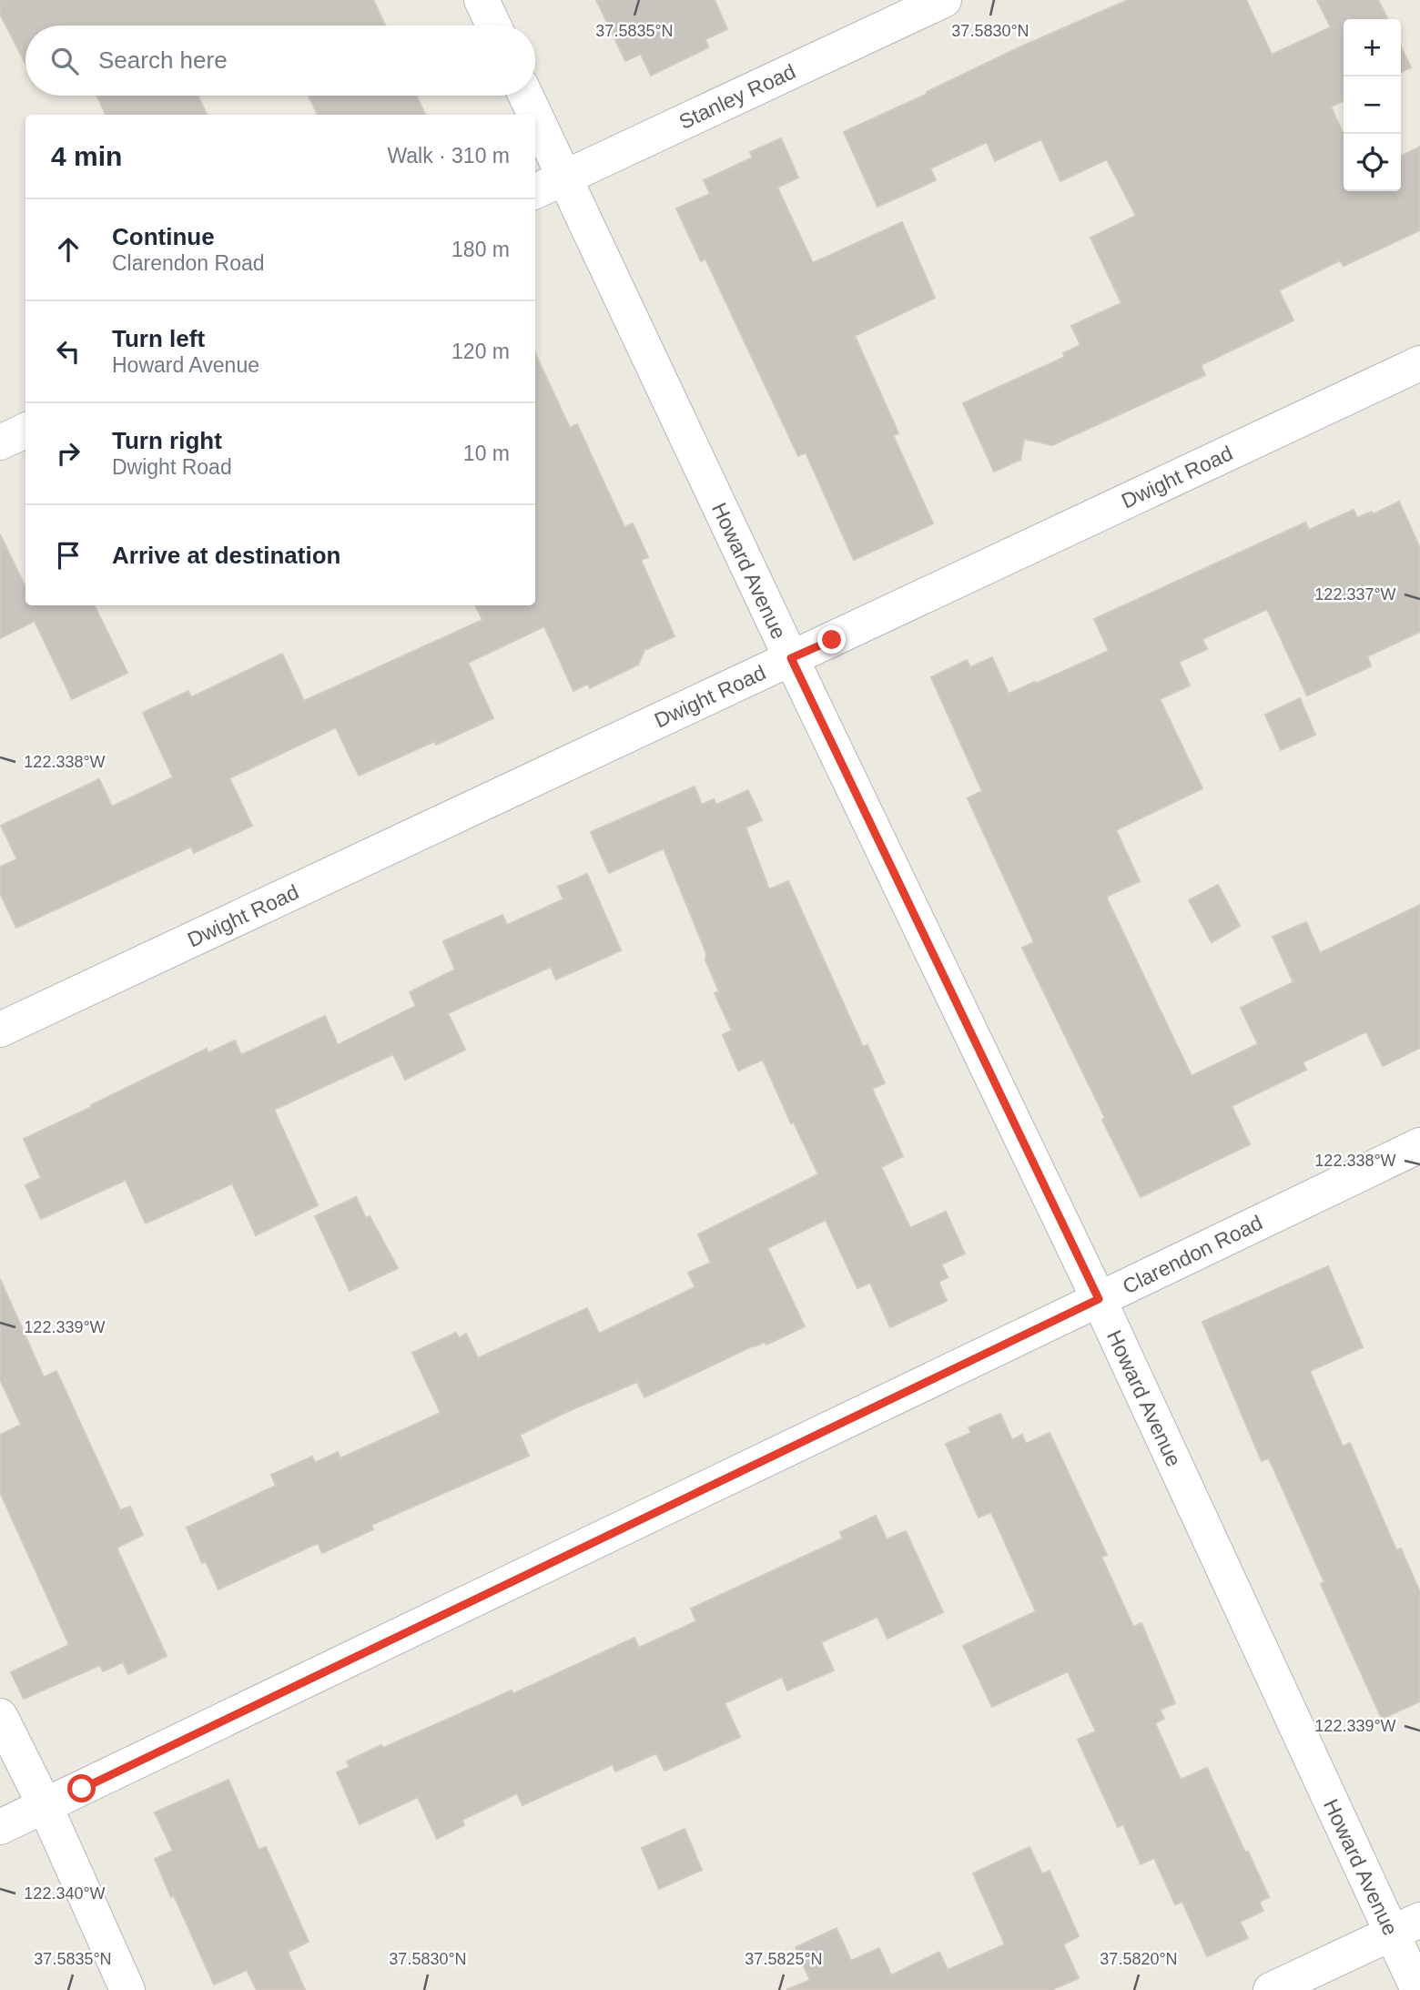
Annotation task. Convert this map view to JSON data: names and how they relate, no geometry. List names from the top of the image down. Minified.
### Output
{"streets":{"street":["Stanley Road","Dwight Road","Howard Avenue","Clarendon Road"]},"crossings":[["Stanley Road","Howard Avenue"],["Dwight Road","Howard Avenue"],["Howard Avenue","Clarendon Road"]],"page":{"map_buttons":["+","−"],"search":"Search here","heading":["4 min","Walk · 310 m"],"list":[["Continue","Clarendon Road","180 m"],["Turn left","Howard Avenue","120 m"],["Turn right","Dwight Road","10 m"],"Arrive at destination"]},"coordinates":["37.5835°N","37.5830°N","122.337°W","122.338°W","122.339°W","122.340°W","37.5825°N","37.5820°N"]}
